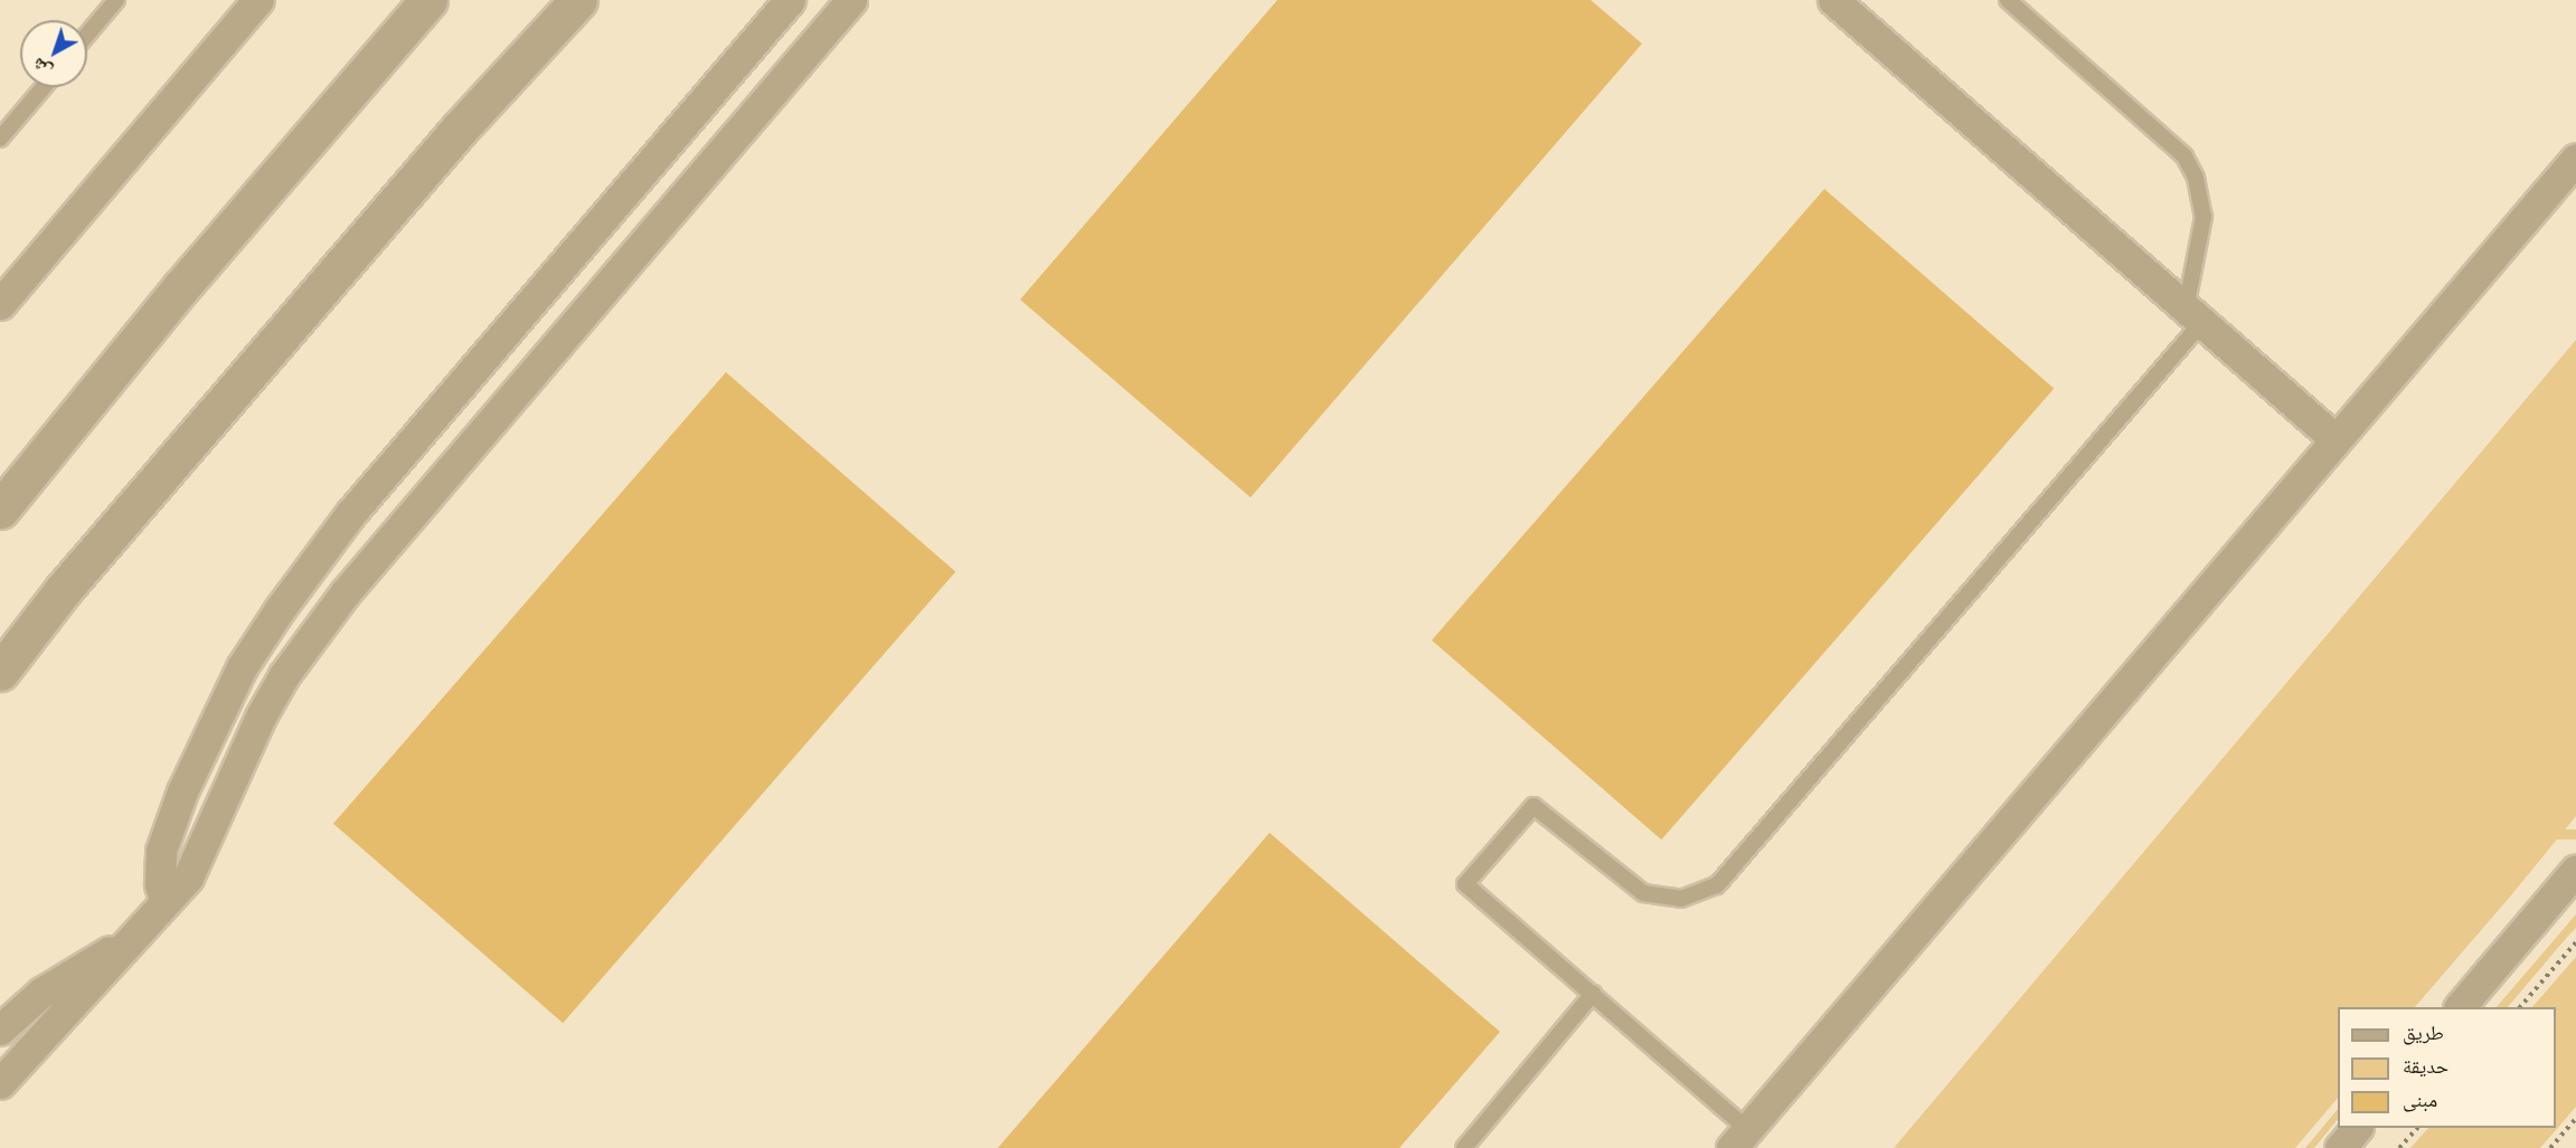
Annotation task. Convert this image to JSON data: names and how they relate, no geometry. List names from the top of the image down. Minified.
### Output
{"legend":["طريق","حديقة","مبنى"],"north":"bottom left"}
